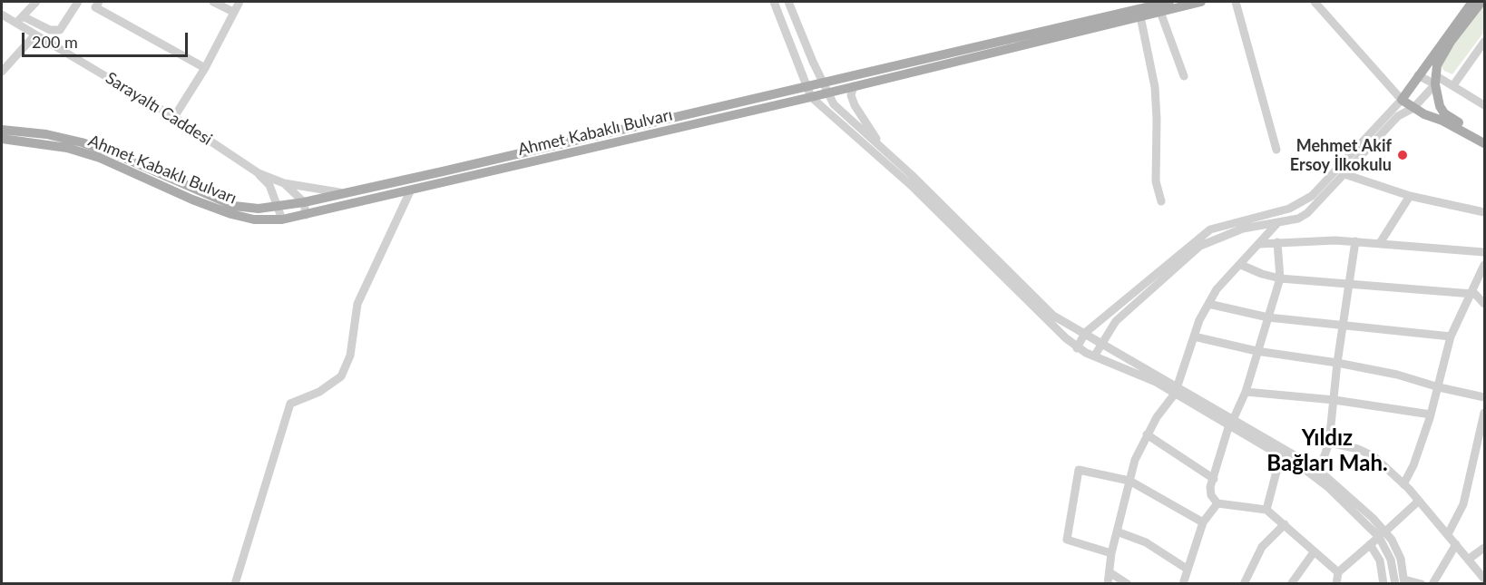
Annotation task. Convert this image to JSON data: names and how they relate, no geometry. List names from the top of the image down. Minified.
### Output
{"streets":{"main road":["Ahmet Kabaklı Bulvarı"],"street":["Sarayaltı Caddesi"]},"districts":["Yıldız Bağları Mah."],"places":["Mehmet Akif Ersoy İlkokulu"],"scale_bar":"200 m"}
